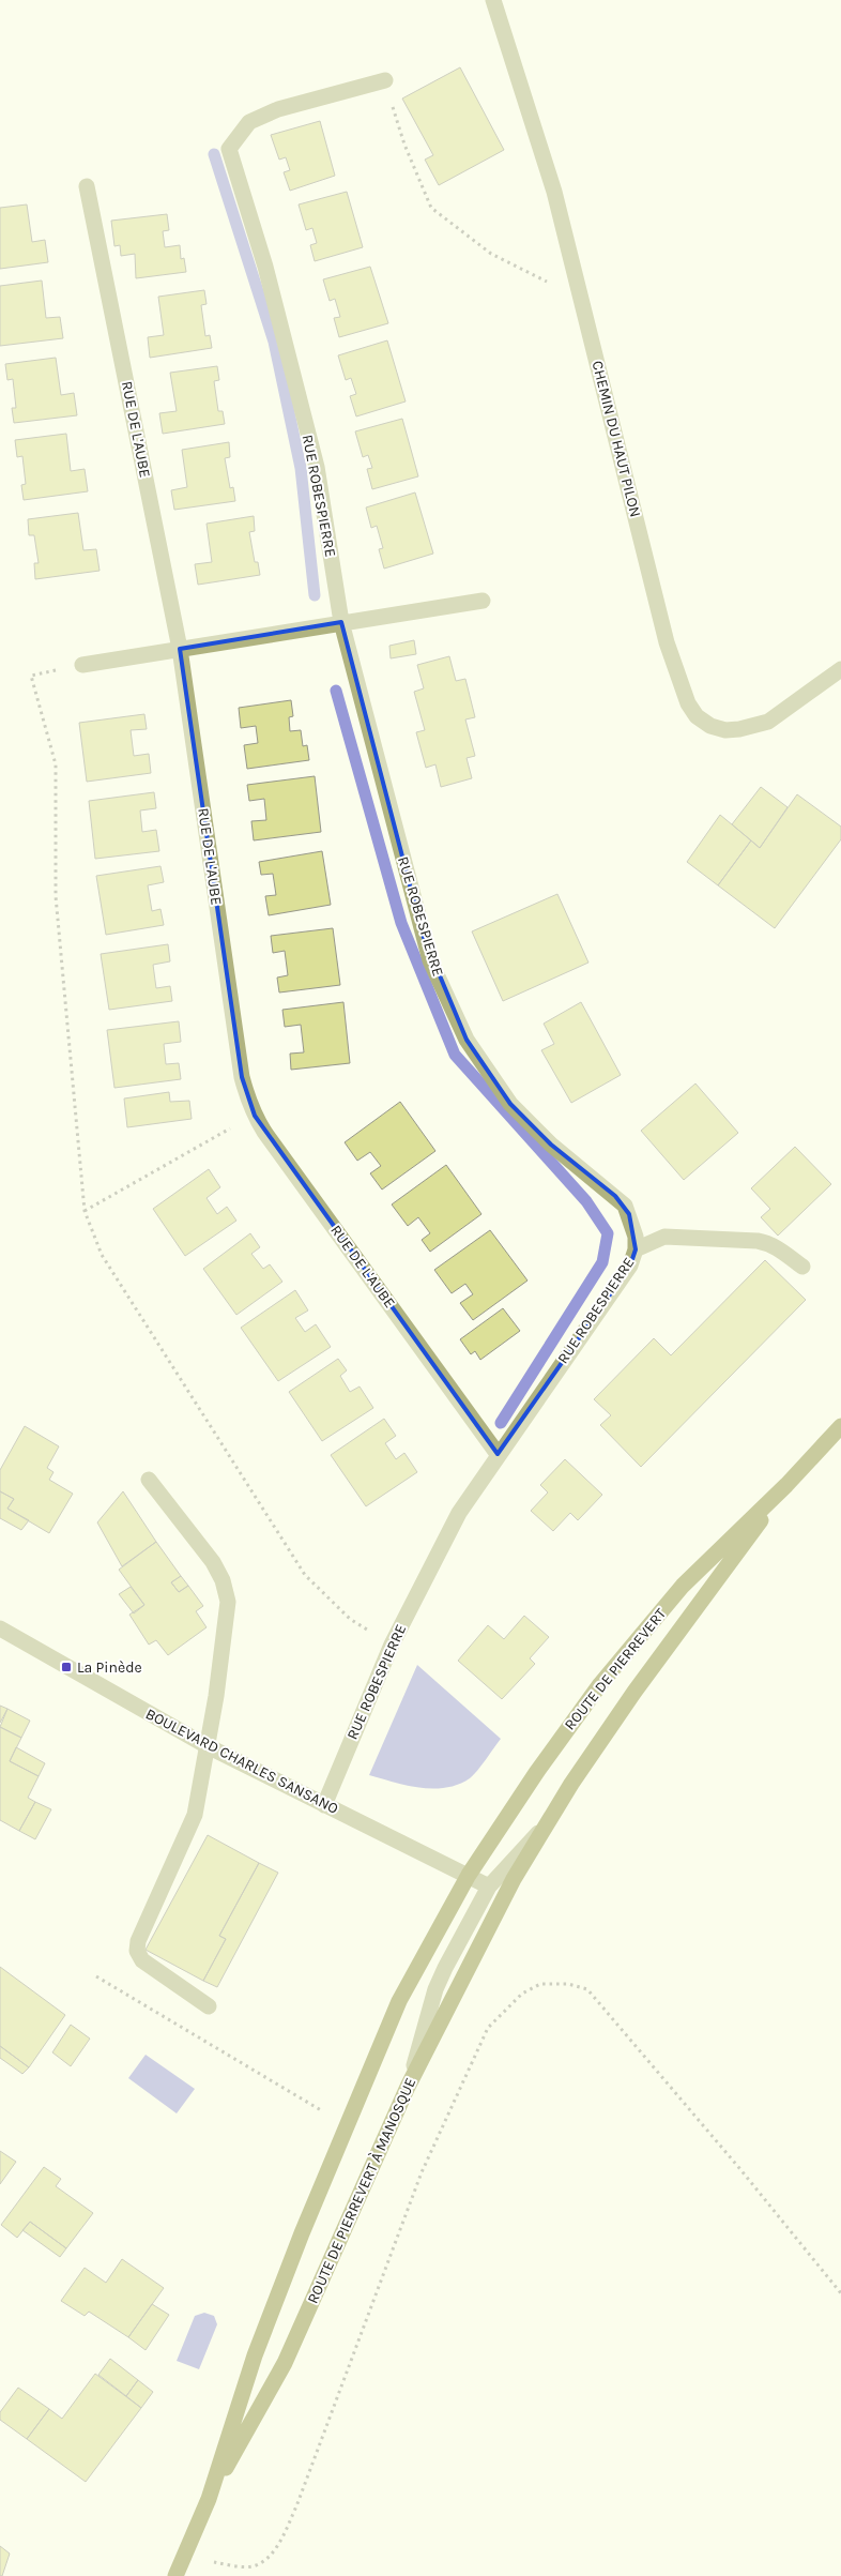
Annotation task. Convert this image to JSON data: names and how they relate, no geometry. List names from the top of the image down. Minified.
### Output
{"streets":{"main road":["ROUTE DE PIERREVERT","ROUTE DE PIERREVERT À MANOSQUE"],"street":["RUE DE L'AUBE","CHEMIN DU HAUT PILON","RUE ROBESPIERRE","BOULEVARD CHARLES SANSANO"]},"crossings":[["RUE DE L'AUBE","RUE ROBESPIERRE"],["RUE ROBESPIERRE","BOULEVARD CHARLES SANSANO"],["ROUTE DE PIERREVERT","BOULEVARD CHARLES SANSANO"],["ROUTE DE PIERREVERT","ROUTE DE PIERREVERT À MANOSQUE"],["BOULEVARD CHARLES SANSANO","ROUTE DE PIERREVERT À MANOSQUE"]],"places":{"transit":["La Pinède"]}}
